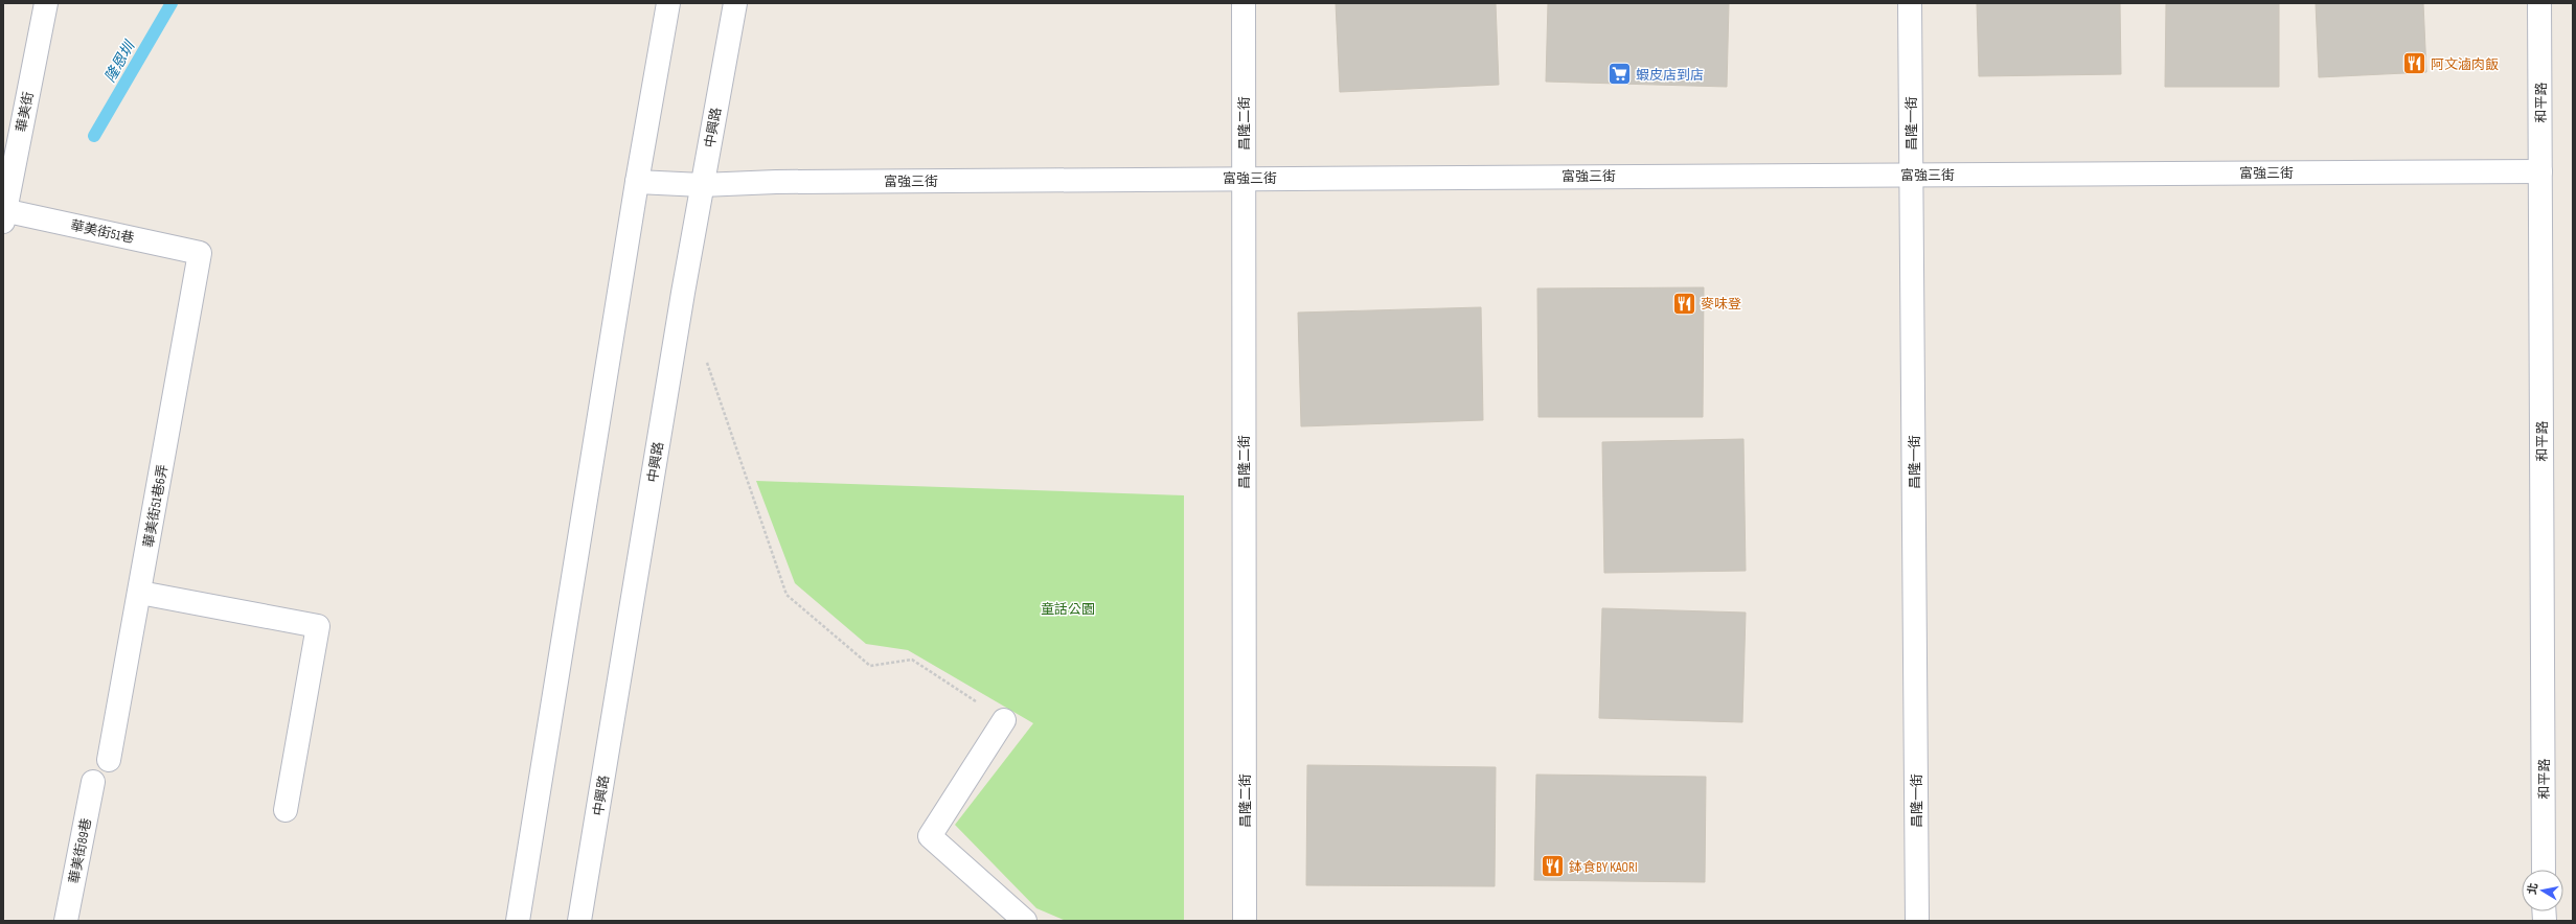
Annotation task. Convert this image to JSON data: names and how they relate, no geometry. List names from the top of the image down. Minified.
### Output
{"streets":{"street":["和平路","華美街","昌隆二街","昌隆一街","中興路","富強三街","華美街51巷","華美街51巷6弄","華美街89巷"]},"crossings":[["和平路","富強三街"],["華美街","華美街51巷"],["昌隆二街","富強三街"],["昌隆一街","富強三街"],["中興路","富強三街"],["華美街51巷","華美街51巷6弄"]],"water":["隆恩圳"],"parks":["童話公園"],"places":{"restaurant":["阿文滷肉飯","麥味登","鉢食BY KAORI"],"supermarket":["蝦皮店到店"]},"north":"left"}
